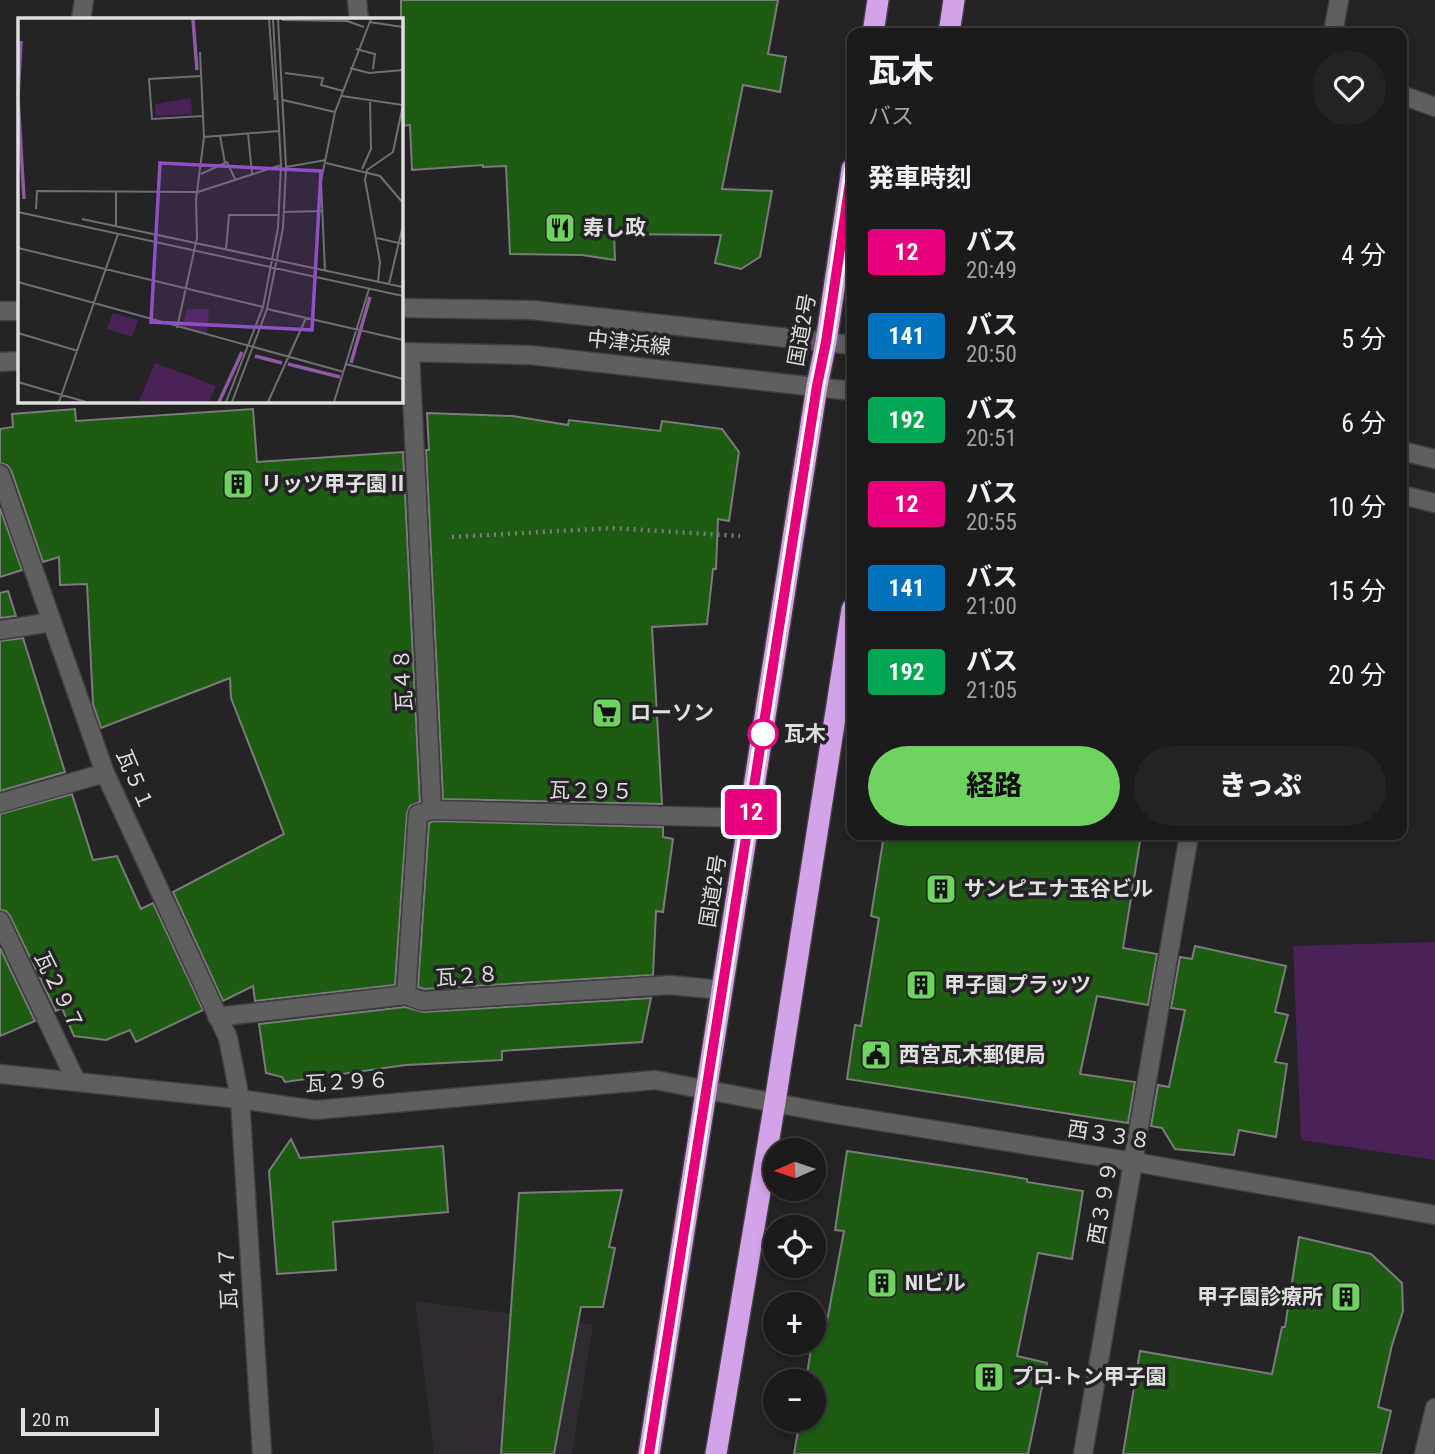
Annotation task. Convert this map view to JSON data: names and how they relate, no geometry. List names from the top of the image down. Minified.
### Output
{"streets":{"highway":["国道2号"],"street":["中津浜線","瓦４８","瓦５１","瓦２９５","瓦２８","瓦２９７","瓦２９６","西３３８","西３９９","瓦４７"]},"crossings":[["国道2号","中津浜線"],["国道2号","瓦２９５"],["国道2号","瓦２８"],["国道2号","瓦２９６"],["国道2号","西３３８"],["中津浜線","瓦４８"],["瓦４８","瓦２９５"],["瓦５１","瓦２８"],["瓦５１","瓦２９６"],["瓦５１","瓦４７"],["瓦２９７","瓦２９６"],["瓦２９６","西３３８"],["瓦２９６","瓦４７"],["西３３８","西３９９"]],"places":{"restaurant":["寿し政"],"building":["リッツ甲子園Ⅱ","サンピエナ玉谷ビル","甲子園プラッツ","NIビル","甲子園診療所","プロ-トン甲子園"],"supermarket":["ローソン"],"other":["瓦木"],"public building":["西宮瓦木郵便局"]},"lines":["bus line 12"],"scale_bar":"20 m","north":"left","page":{"on_map":"12","heading":[["瓦木","バス"],"発車時刻"],"list":[{"mark":"12","name":"バス","note":"20:49","value":"4 分"},{"mark":"141","name":"バス","note":"20:50","value":"5 分"},{"mark":"192","name":"バス","note":"20:51","value":"6 分"},{"mark":"12","name":"バス","note":"20:55","value":"10 分"},{"mark":"141","name":"バス","note":"21:00","value":"15 分"},{"mark":"192","name":"バス","note":"21:05","value":"20 分"}],"buttons":["経路","きっぷ"],"map_buttons":["+","−"],"scale":"20 m"}}
